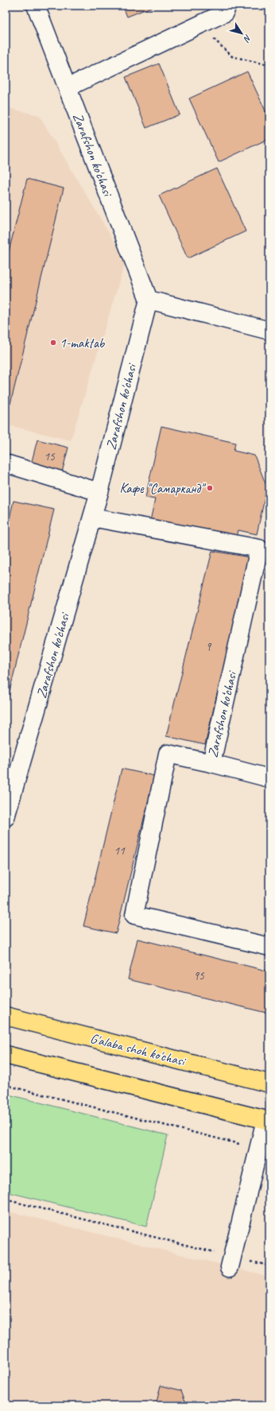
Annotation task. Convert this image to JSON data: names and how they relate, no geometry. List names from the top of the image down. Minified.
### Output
{"streets":{"main road":["G'alaba shoh ko'chasi"],"street":["Zarafshon ko'chasi","Zarafshon ko‘chasi"]},"crossings":[["Zarafshon ko'chasi","Zarafshon ko‘chasi"]],"places":["1-maktab","Кафе \"Самарканд\""],"house_numbers":["15","9","11","95"],"north":"bottom right"}
